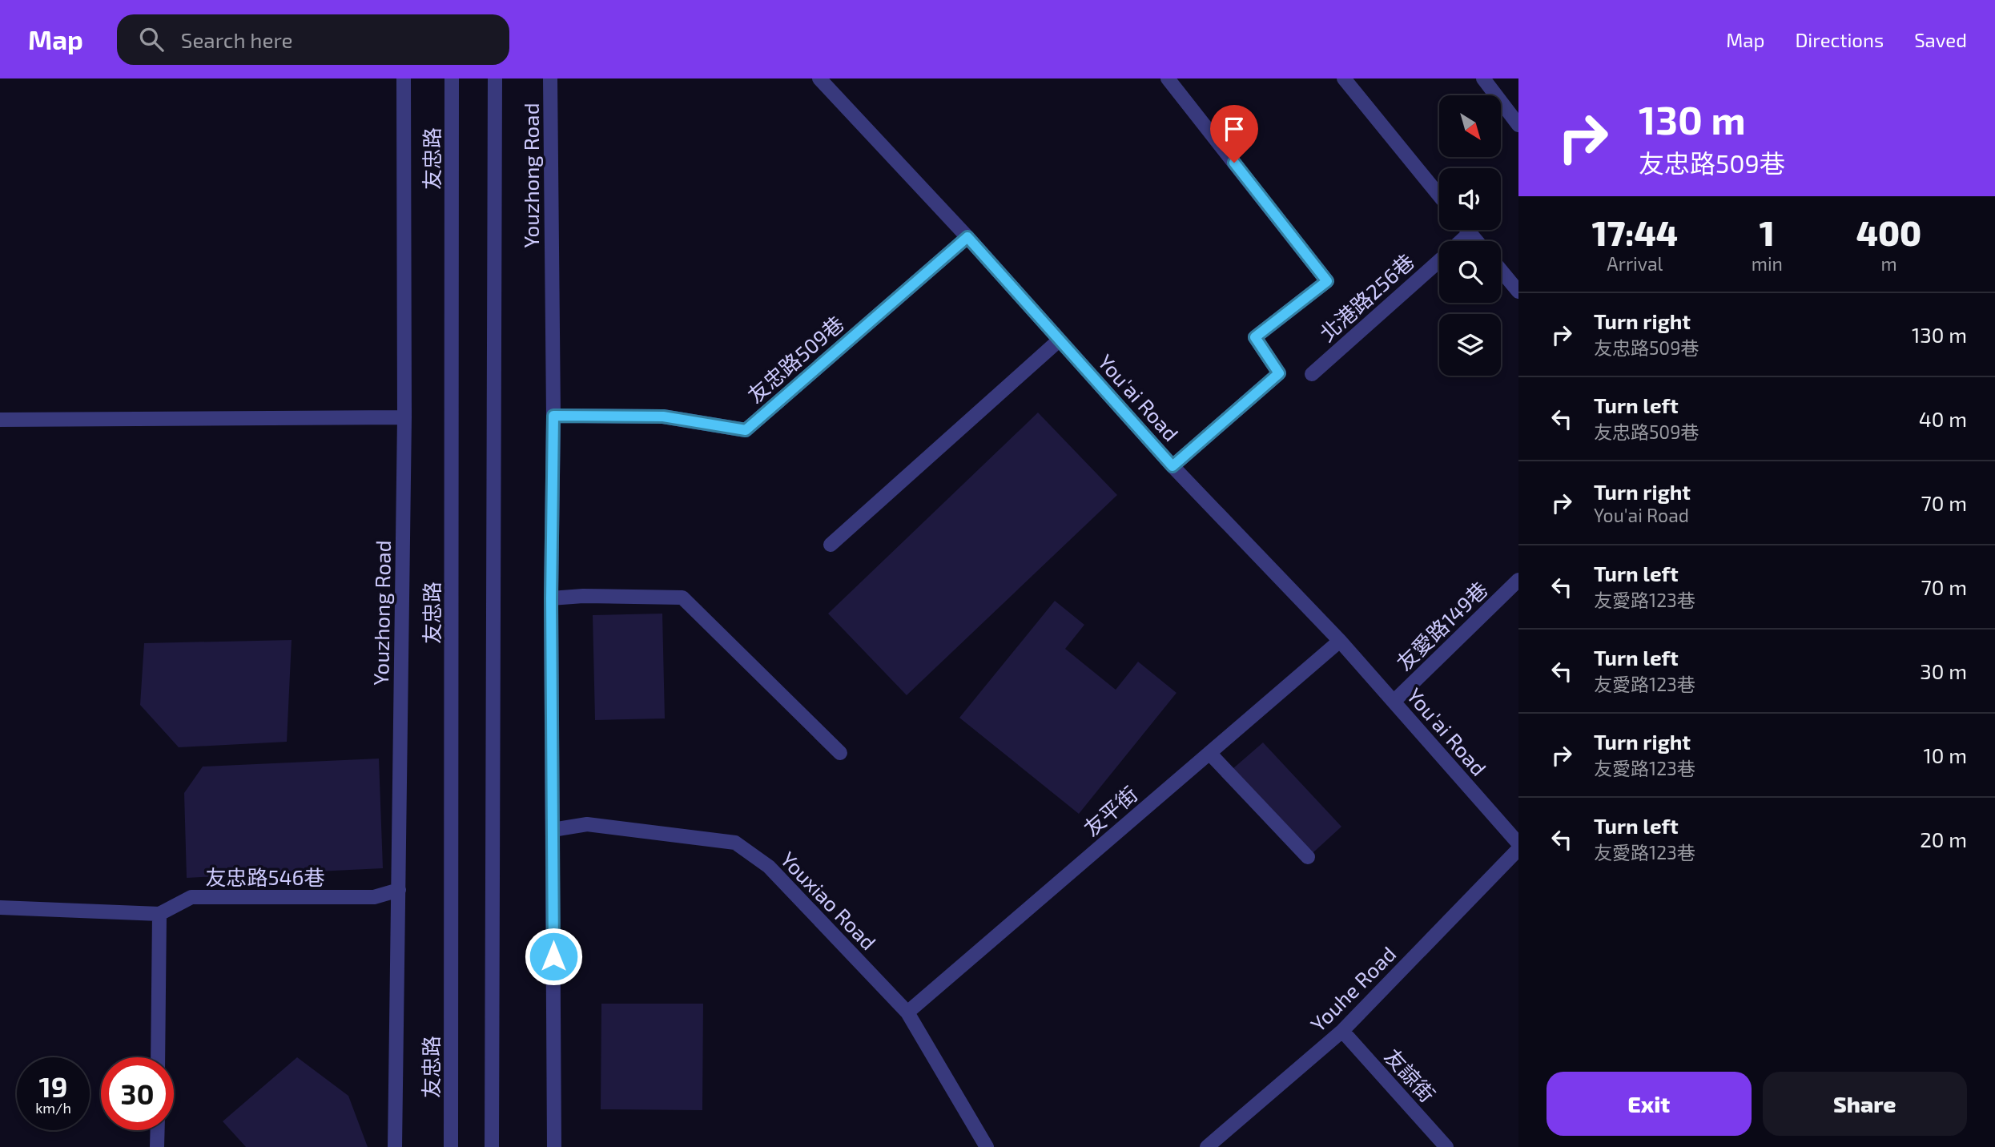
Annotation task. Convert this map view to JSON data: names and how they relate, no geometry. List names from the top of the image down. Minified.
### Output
{"streets":{"street":["友忠路","Youzhong Road","北港路256巷","友忠路509巷","You'ai Road","友愛路149巷","友平街","友忠路546巷","Youxiao Road","Youhe Road","友諒街"]},"crossings":[["Youzhong Road","友忠路509巷"],["Youzhong Road","友忠路546巷"],["Youzhong Road","Youxiao Road"],["友忠路509巷","You'ai Road"],["You'ai Road","友愛路149巷"],["You'ai Road","友平街"],["友平街","Youxiao Road"],["Youhe Road","友諒街"]],"north":"bottom right","page":{"header":"Map","search":"Search here","nav":["Map","Directions","Saved"],"turn":["130 m","友忠路509巷"],"eta":["17:44","Arrival","1","min","400","m"],"list":[{"name":"Turn right","note":"友忠路509巷","value":"130 m"},{"name":"Turn left","note":"友忠路509巷","value":"40 m"},{"name":"Turn right","note":"You'ai Road","value":"70 m"},{"name":"Turn left","note":"友愛路123巷","value":"70 m"},{"name":"Turn left","note":"友愛路123巷","value":"30 m"},{"name":"Turn right","note":"友愛路123巷","value":"10 m"},{"name":"Turn left","note":"友愛路123巷","value":"20 m"}],"speed":"19 km/h","limit":"30","buttons":["Exit","Share"]}}
